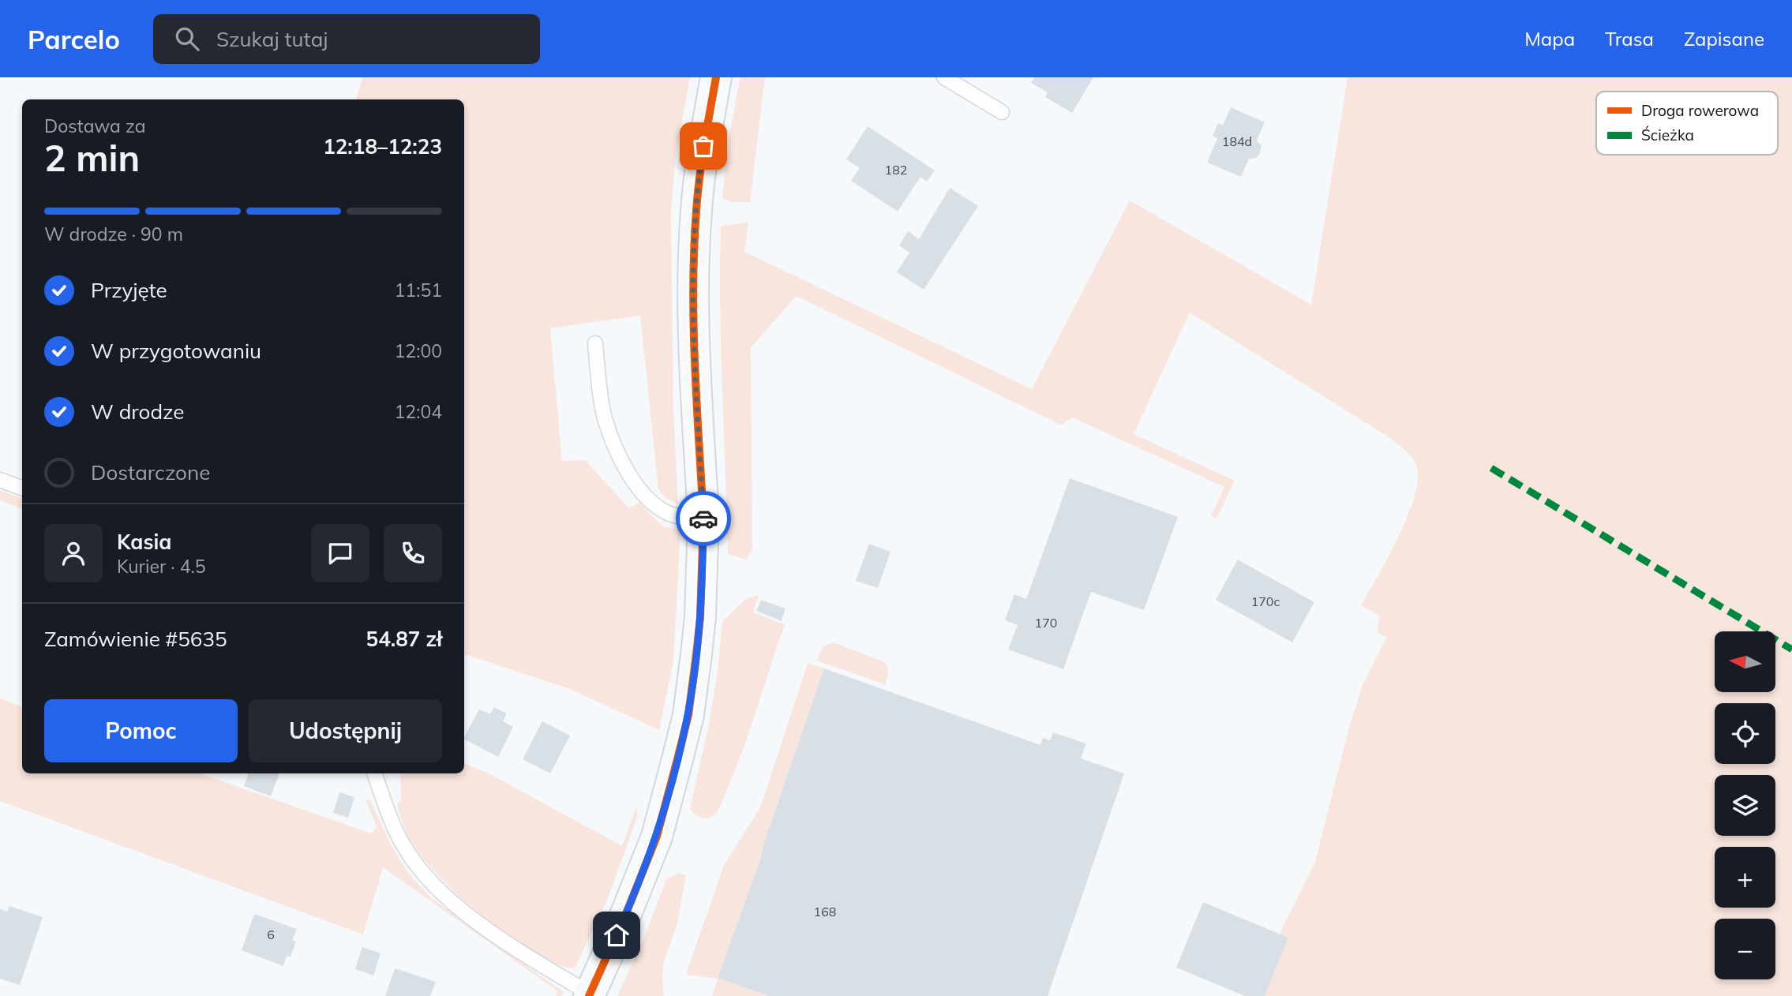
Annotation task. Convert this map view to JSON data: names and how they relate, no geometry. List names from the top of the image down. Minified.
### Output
{"house_numbers":["184d","182","170c","170","168","6"],"legend":["Droga rowerowa","Ścieżka"],"north":"left","page":{"header":"Parcelo","search":"Szukaj tutaj","nav":["Mapa","Trasa","Zapisane"],"heading":["2 min","Dostawa za","12:18–12:23"],"panel":["Kasia","Kurier · 4.5","Zamówienie #5635","54.87 zł"],"bar":"W drodze · 90 m","list":[["Przyjęte","11:51"],["W przygotowaniu","12:00"],["W drodze","12:04"],"Dostarczone"],"map_buttons":["+","−"],"buttons":["Pomoc","Udostępnij"]}}
